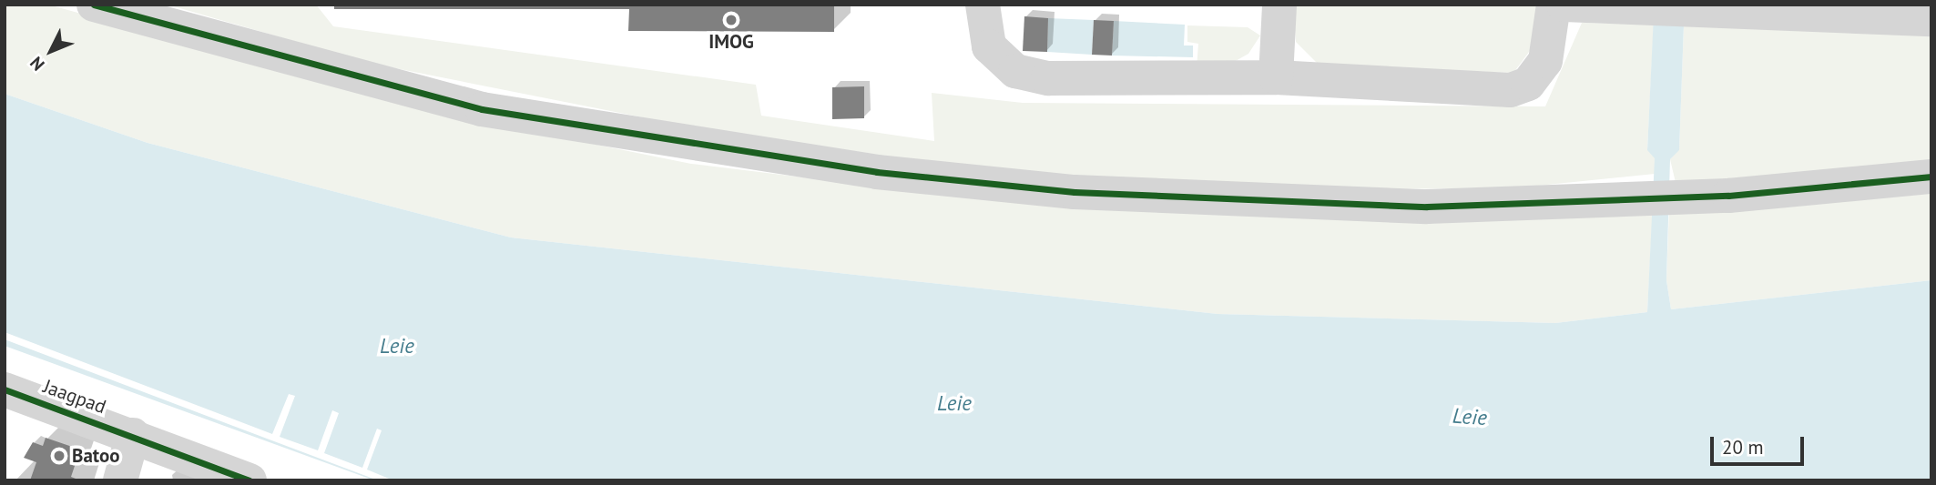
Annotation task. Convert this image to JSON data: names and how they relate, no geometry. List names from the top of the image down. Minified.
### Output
{"streets":{"street":["Jaagpad"]},"water":["Leie"],"places":["IMOG","Batoo"],"scale_bar":"20 m","north":"bottom left"}
